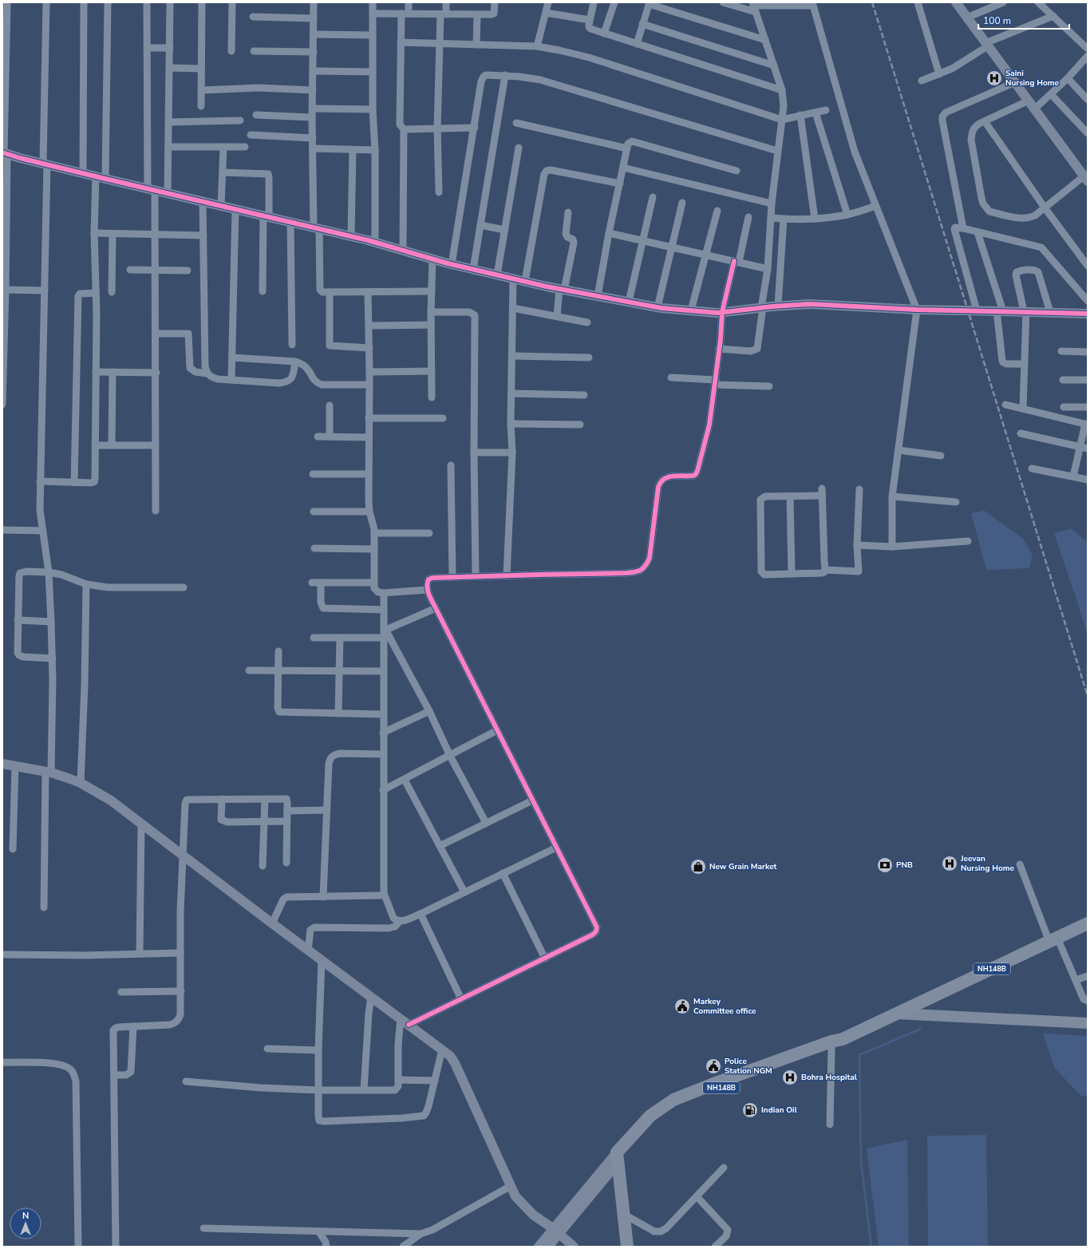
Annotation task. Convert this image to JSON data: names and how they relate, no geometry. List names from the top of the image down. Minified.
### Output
{"streets":{"highway":["NH148B"]},"places":{"hospital":["Saini Nursing Home","Jeevan Nursing Home","Bohra Hospital"],"bank":["PNB"],"shop":["New Grain Market"],"public building":["Markey Committee office","Police Station NGM"],"fuel station":["Indian Oil"]},"scale_bar":"100 m","north":"top"}
